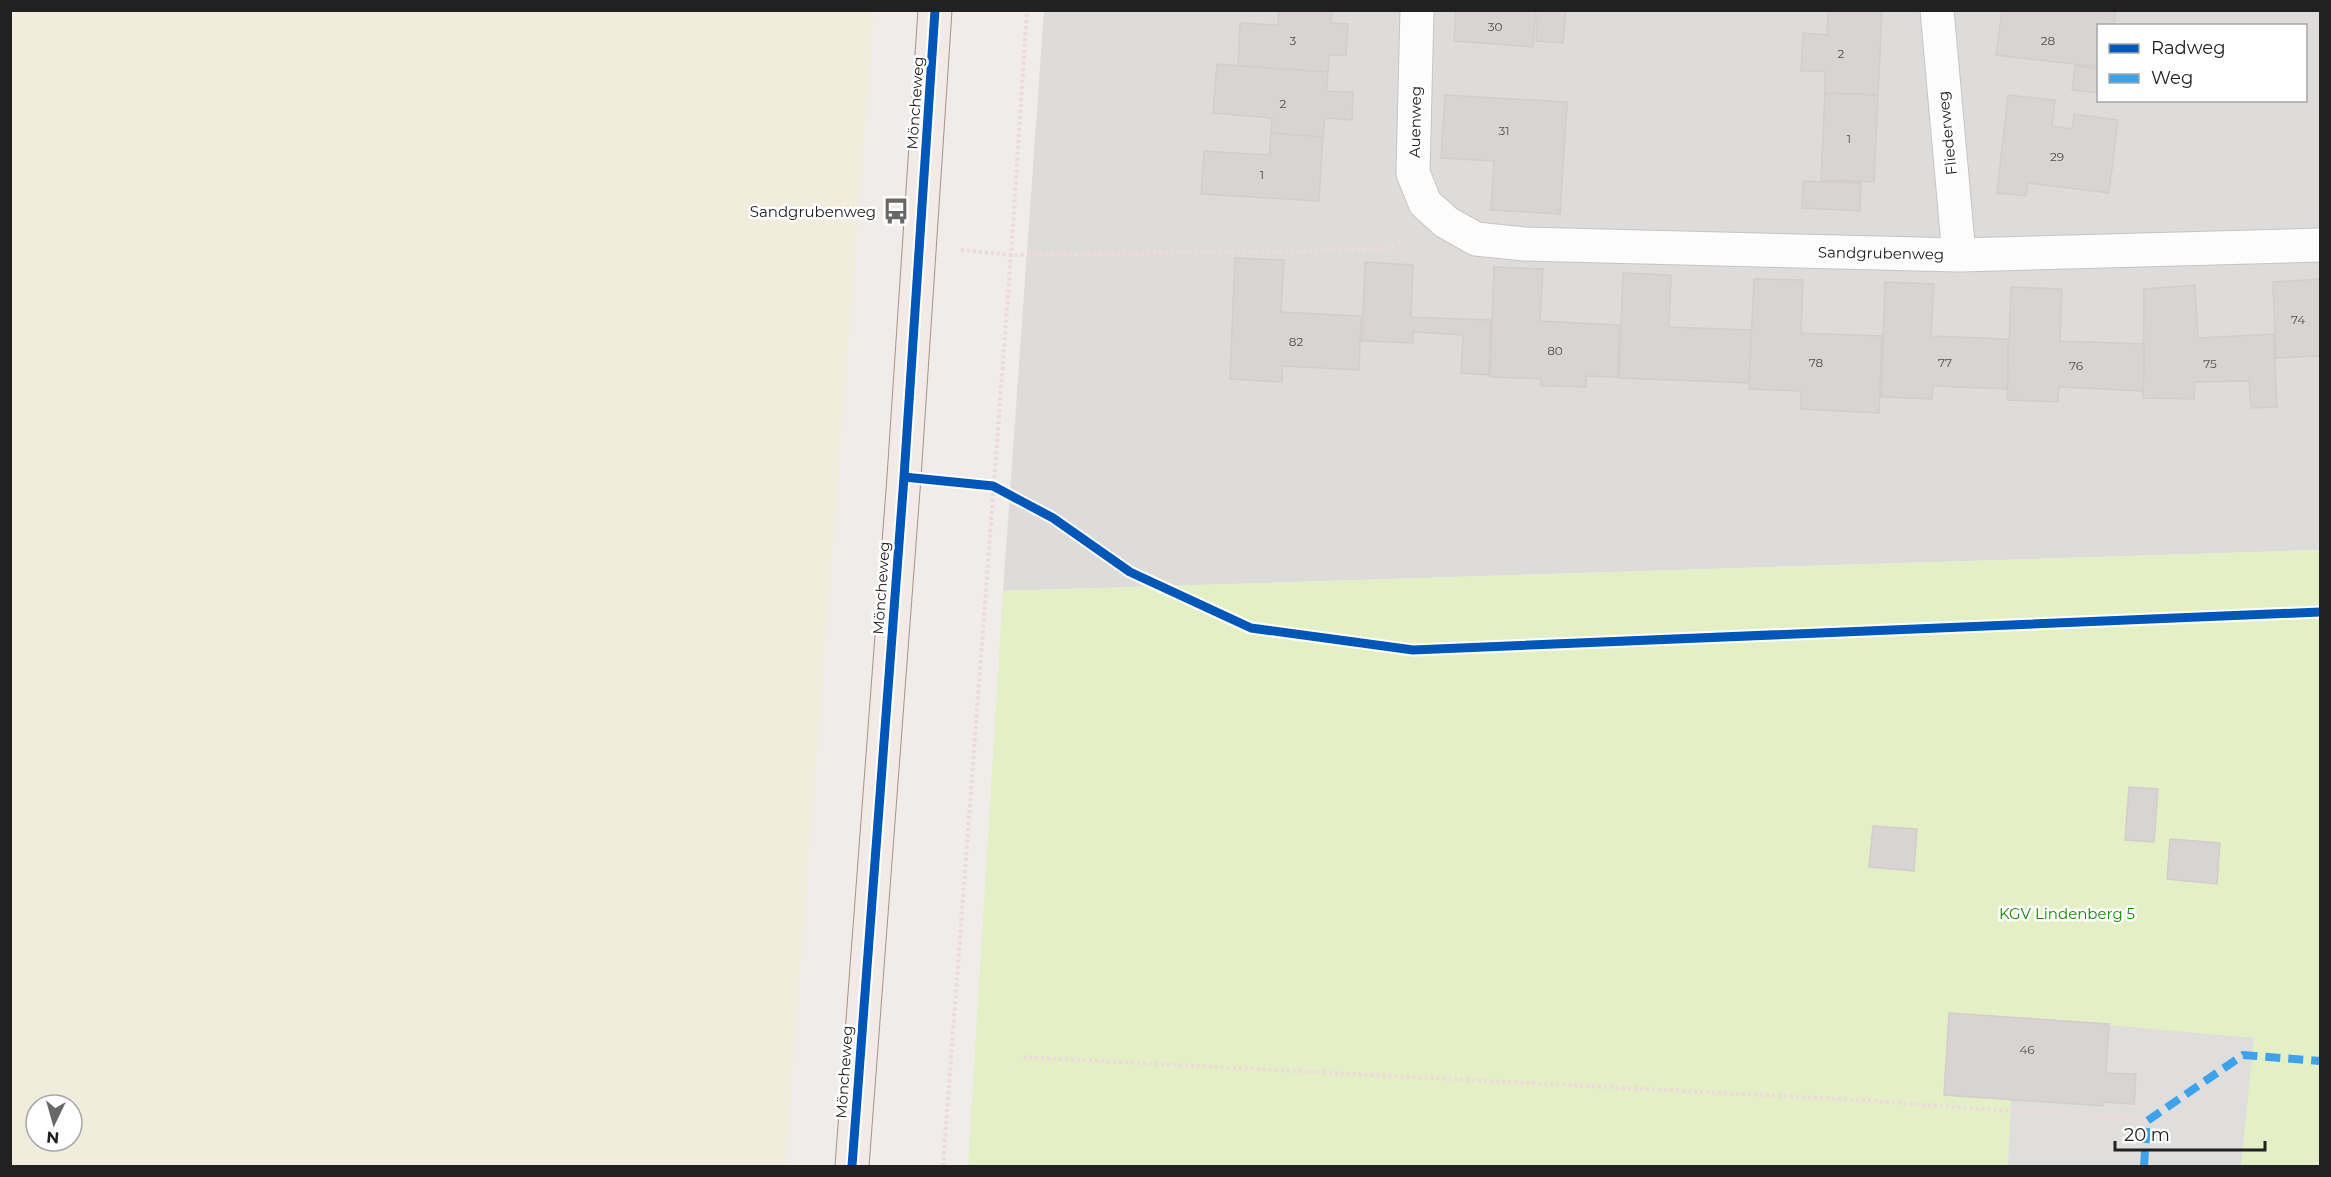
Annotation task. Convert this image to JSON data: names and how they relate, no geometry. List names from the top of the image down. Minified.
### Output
{"streets":{"main road":["Möncheweg"],"street":["Auenweg","Fliederweg","Sandgrubenweg"]},"crossings":[["Auenweg","Sandgrubenweg"],["Fliederweg","Sandgrubenweg"]],"parks":["KGV Lindenberg 5"],"places":{"bus stop":["Sandgrubenweg"]},"house_numbers":["30","3","28","2","2","31","1","29","1","74","82","80","78","77","75","76","46"],"legend":["Radweg","Weg"],"scale_bar":"20 m","north":"bottom"}
